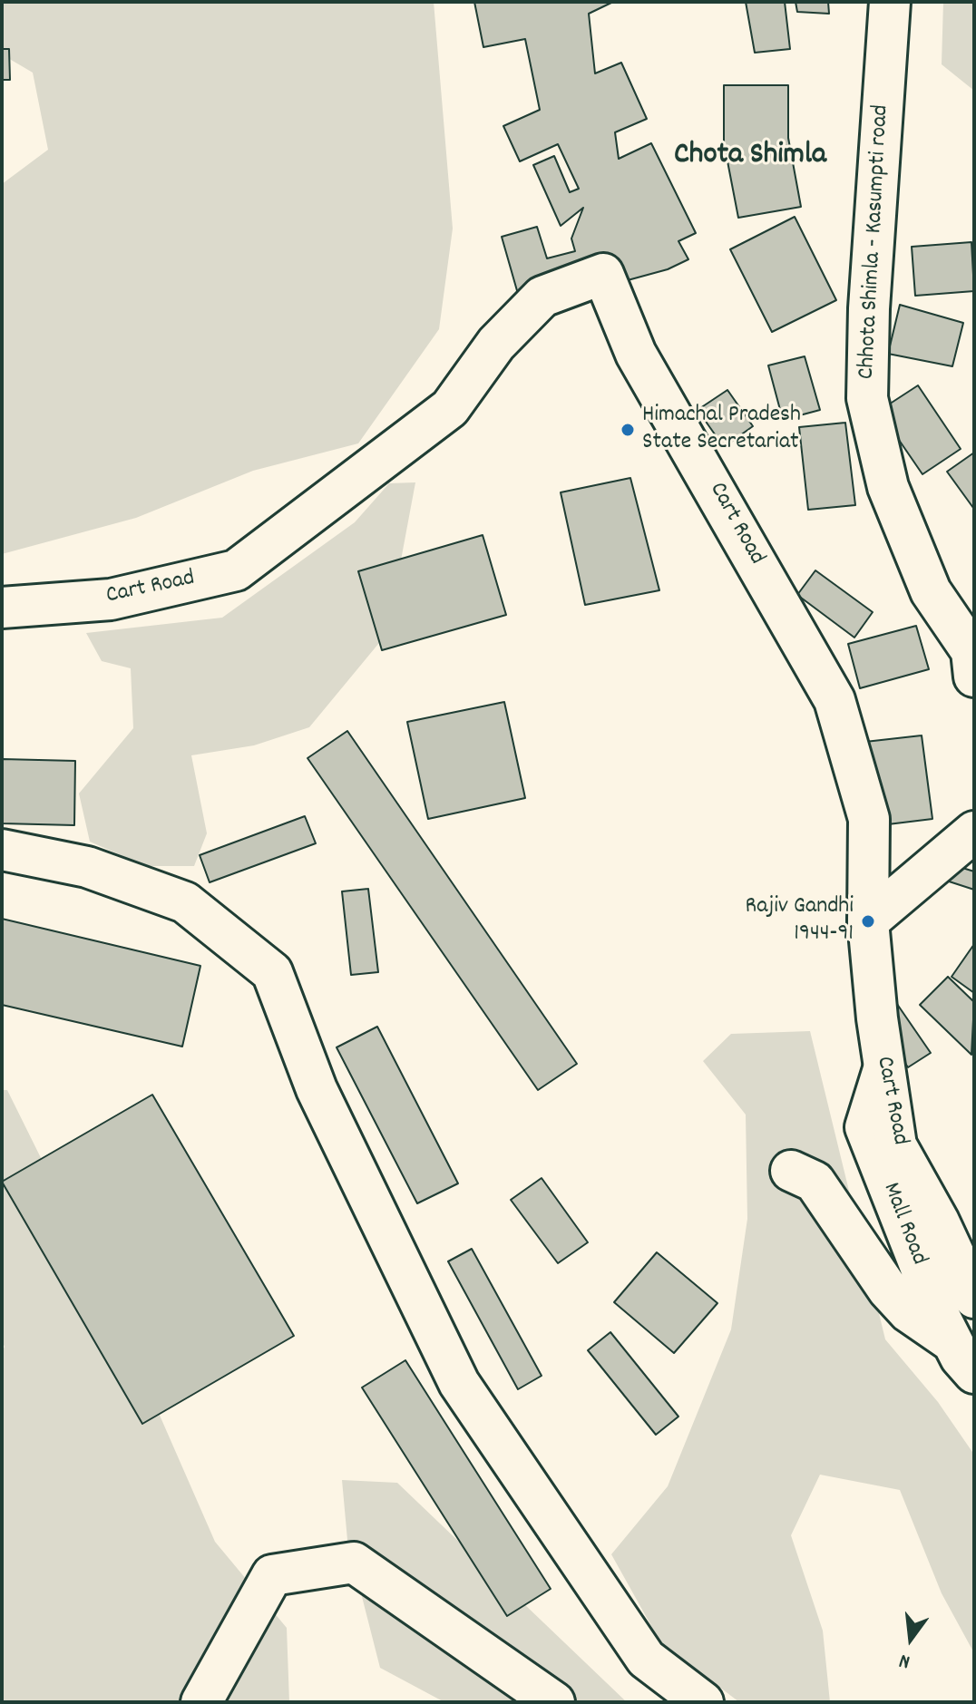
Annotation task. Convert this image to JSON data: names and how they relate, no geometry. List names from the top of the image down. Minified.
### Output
{"streets":{"street":["Chhota Shimla - Kasumpti road","Cart Road","Mall Road"]},"crossings":[["Cart Road","Mall Road"]],"districts":["Chota Shimla"],"places":["Himachal Pradesh State Secretariat","Rajiv Gandhi 1944-91"],"north":"bottom"}
